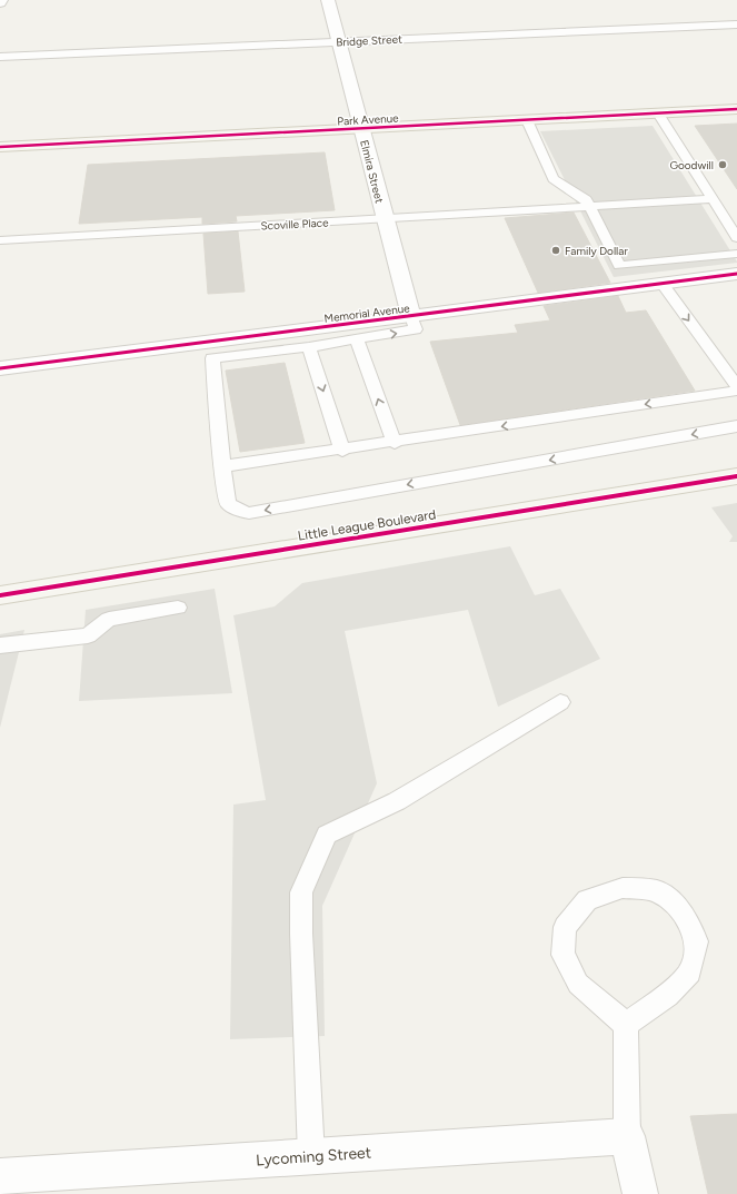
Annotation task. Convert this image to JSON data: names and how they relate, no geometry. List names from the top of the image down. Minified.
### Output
{"streets":{"street":["Park Avenue","Elmira Street","Memorial Avenue","Little League Boulevard","Lycoming Street"],"lane":["Bridge Street","Scoville Place"]},"crossings":[["Bridge Street","Elmira Street"],["Park Avenue","Elmira Street"],["Elmira Street","Scoville Place"],["Elmira Street","Memorial Avenue"]],"places":["Goodwill","Family Dollar"]}
